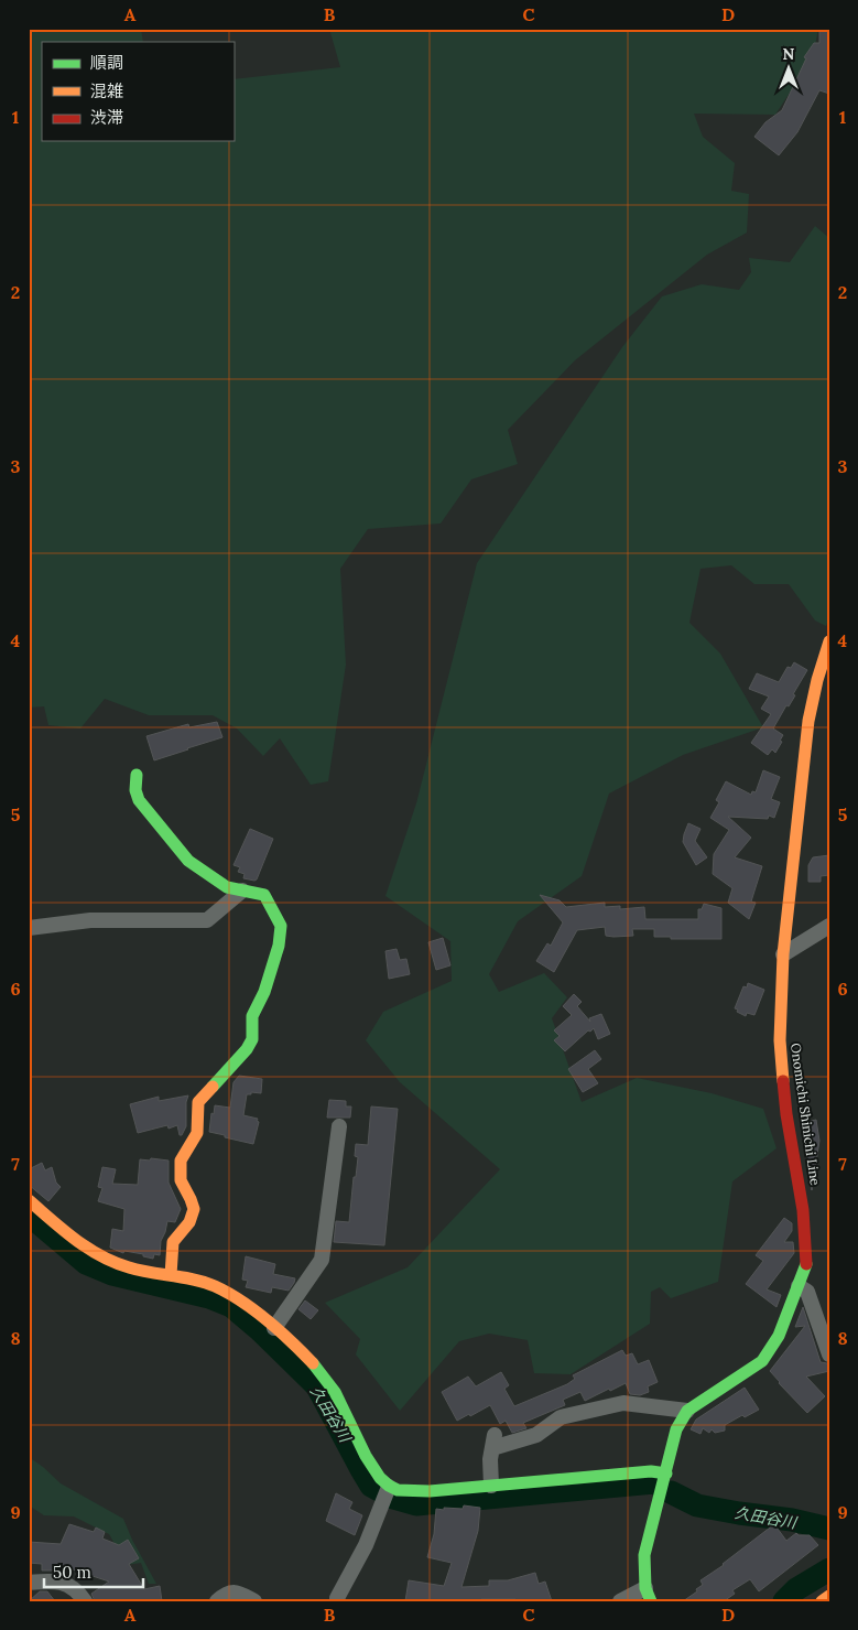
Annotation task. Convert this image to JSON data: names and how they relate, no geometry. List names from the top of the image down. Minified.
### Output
{"streets":{"street":["Onomichi Shinichi Line"]},"water":["久田谷川"],"legend":["順調","混雑","渋滞"],"scale_bar":"50 m","north":"top","grid":{"columns":["A","B","C","D"],"rows":["1","2","3","4","5","6","7","8","9"]}}
